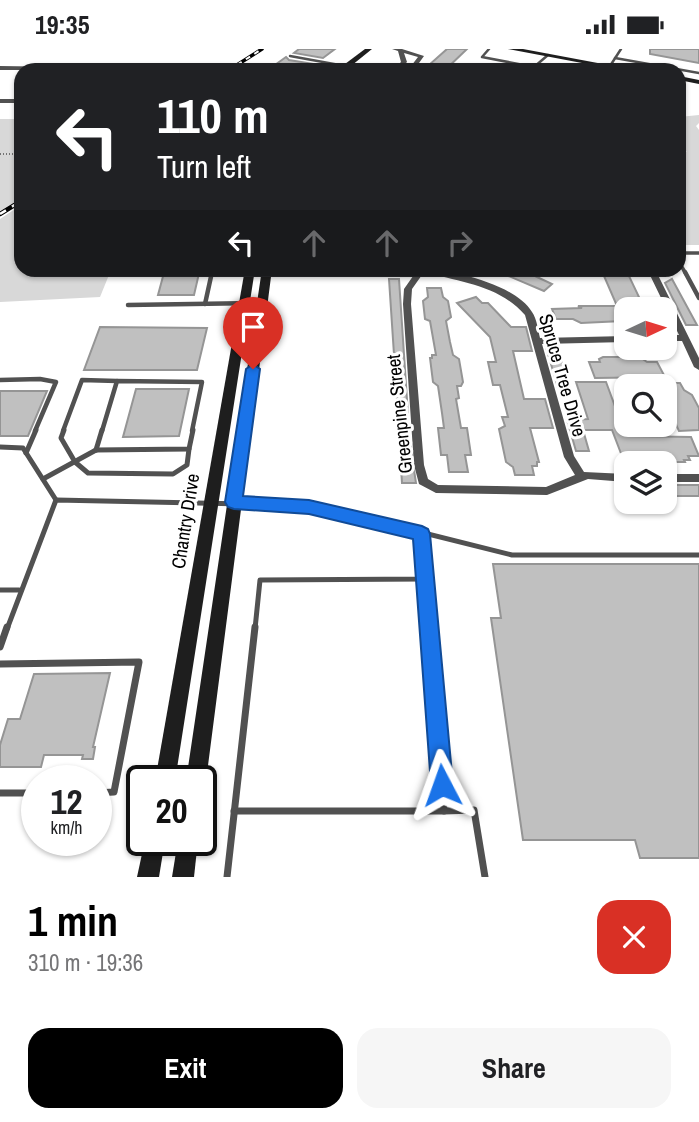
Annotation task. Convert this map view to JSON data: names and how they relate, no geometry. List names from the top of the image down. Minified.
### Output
{"streets":{"street":["Spruce Tree Drive","Greenpine Street","Chantry Drive"]},"crossings":[["Spruce Tree Drive","Greenpine Street"]],"north":"right","page":{"status":"19:35","turn":["110 m","Turn left"],"speed":"12 km/h","limit":"20","heading":["1 min","310 m · 19:36"],"buttons":["Exit","Share"]}}
